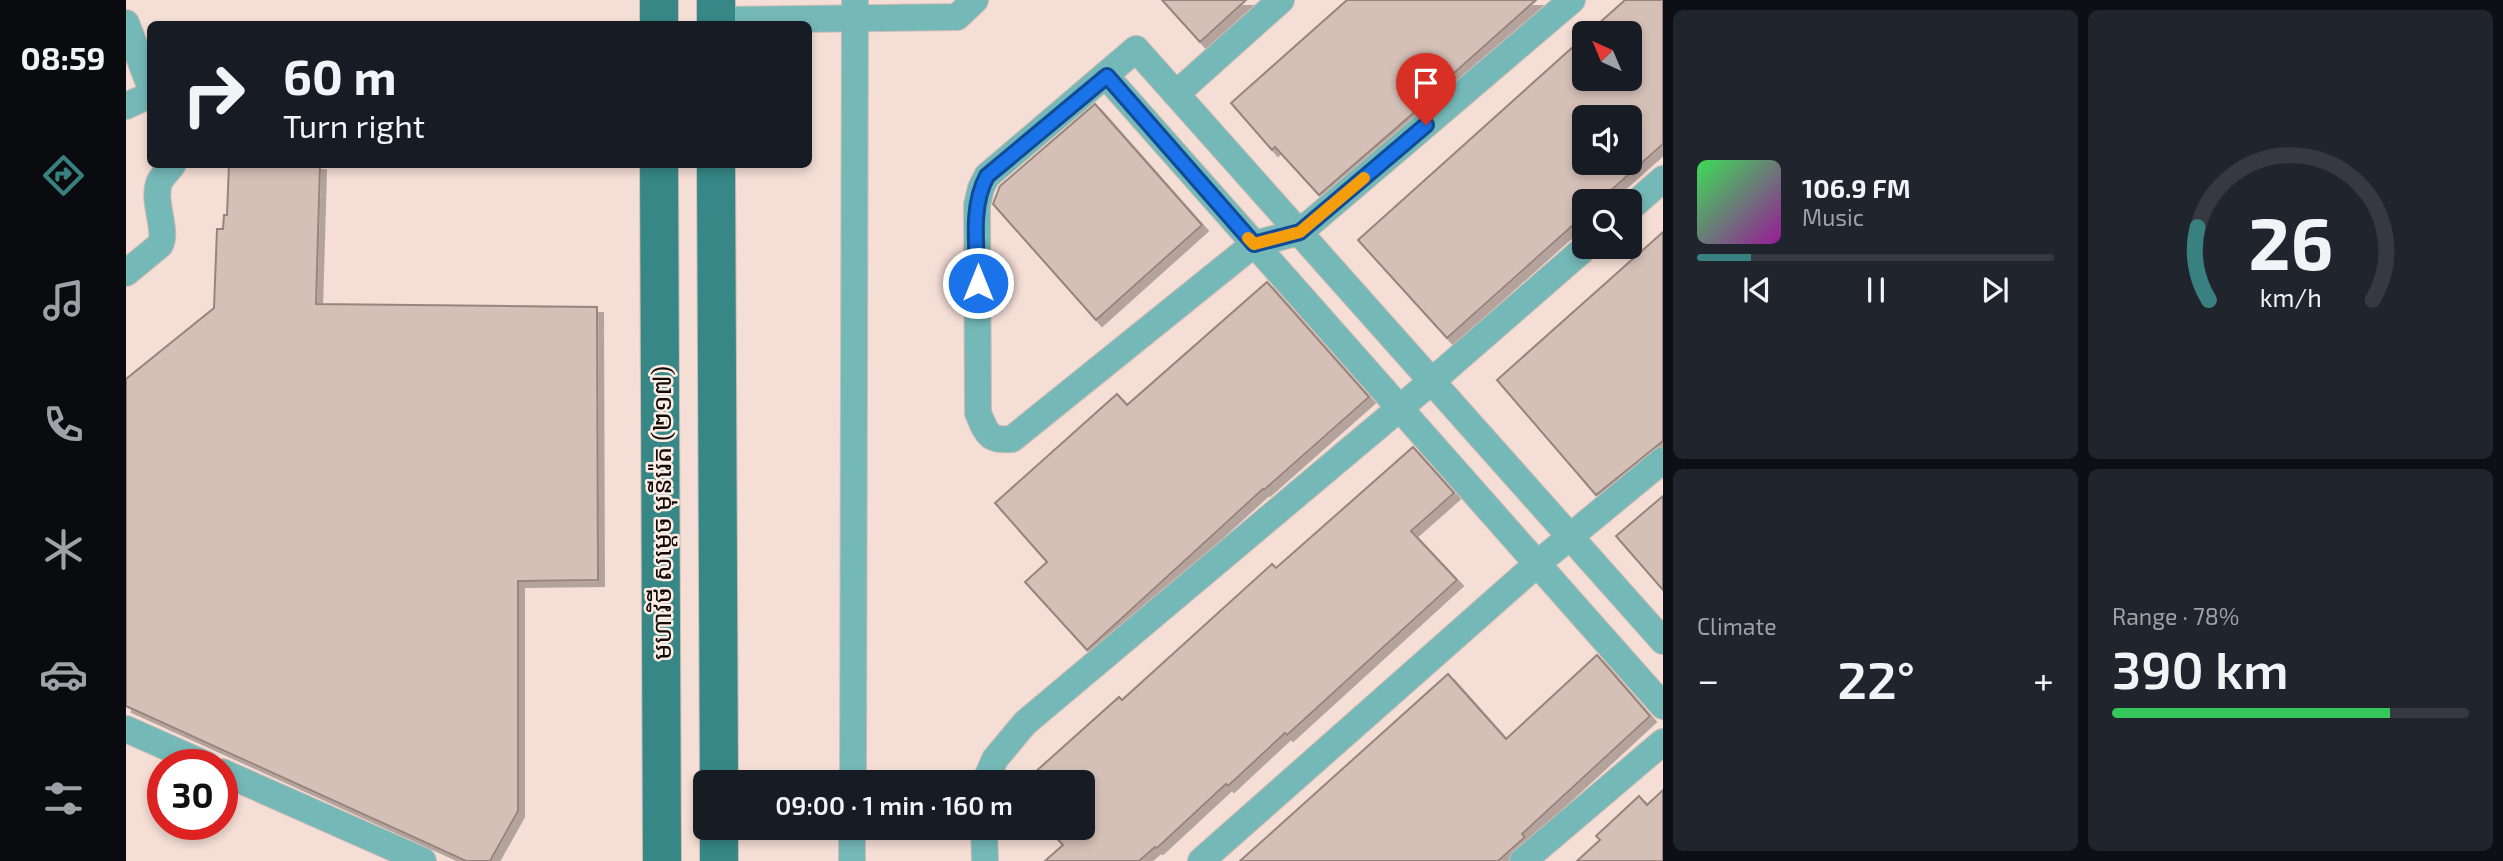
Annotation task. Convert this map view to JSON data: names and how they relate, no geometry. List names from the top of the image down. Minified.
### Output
{"streets":{"main road":["មហាវិថី សម្តេច មុនីរ៉េត (២១៧)"]},"north":"top left","page":{"tabs":"08:59","turn":["60 m","Turn right"],"song":["106.9 FM","Music"],"tile":["Climate",["Range · 78%","390 km"]],"heat":["−","22°","+"],"limit":"30","trip":"09:00 · 1 min · 160 m","gauge":["26","km/h"]}}
